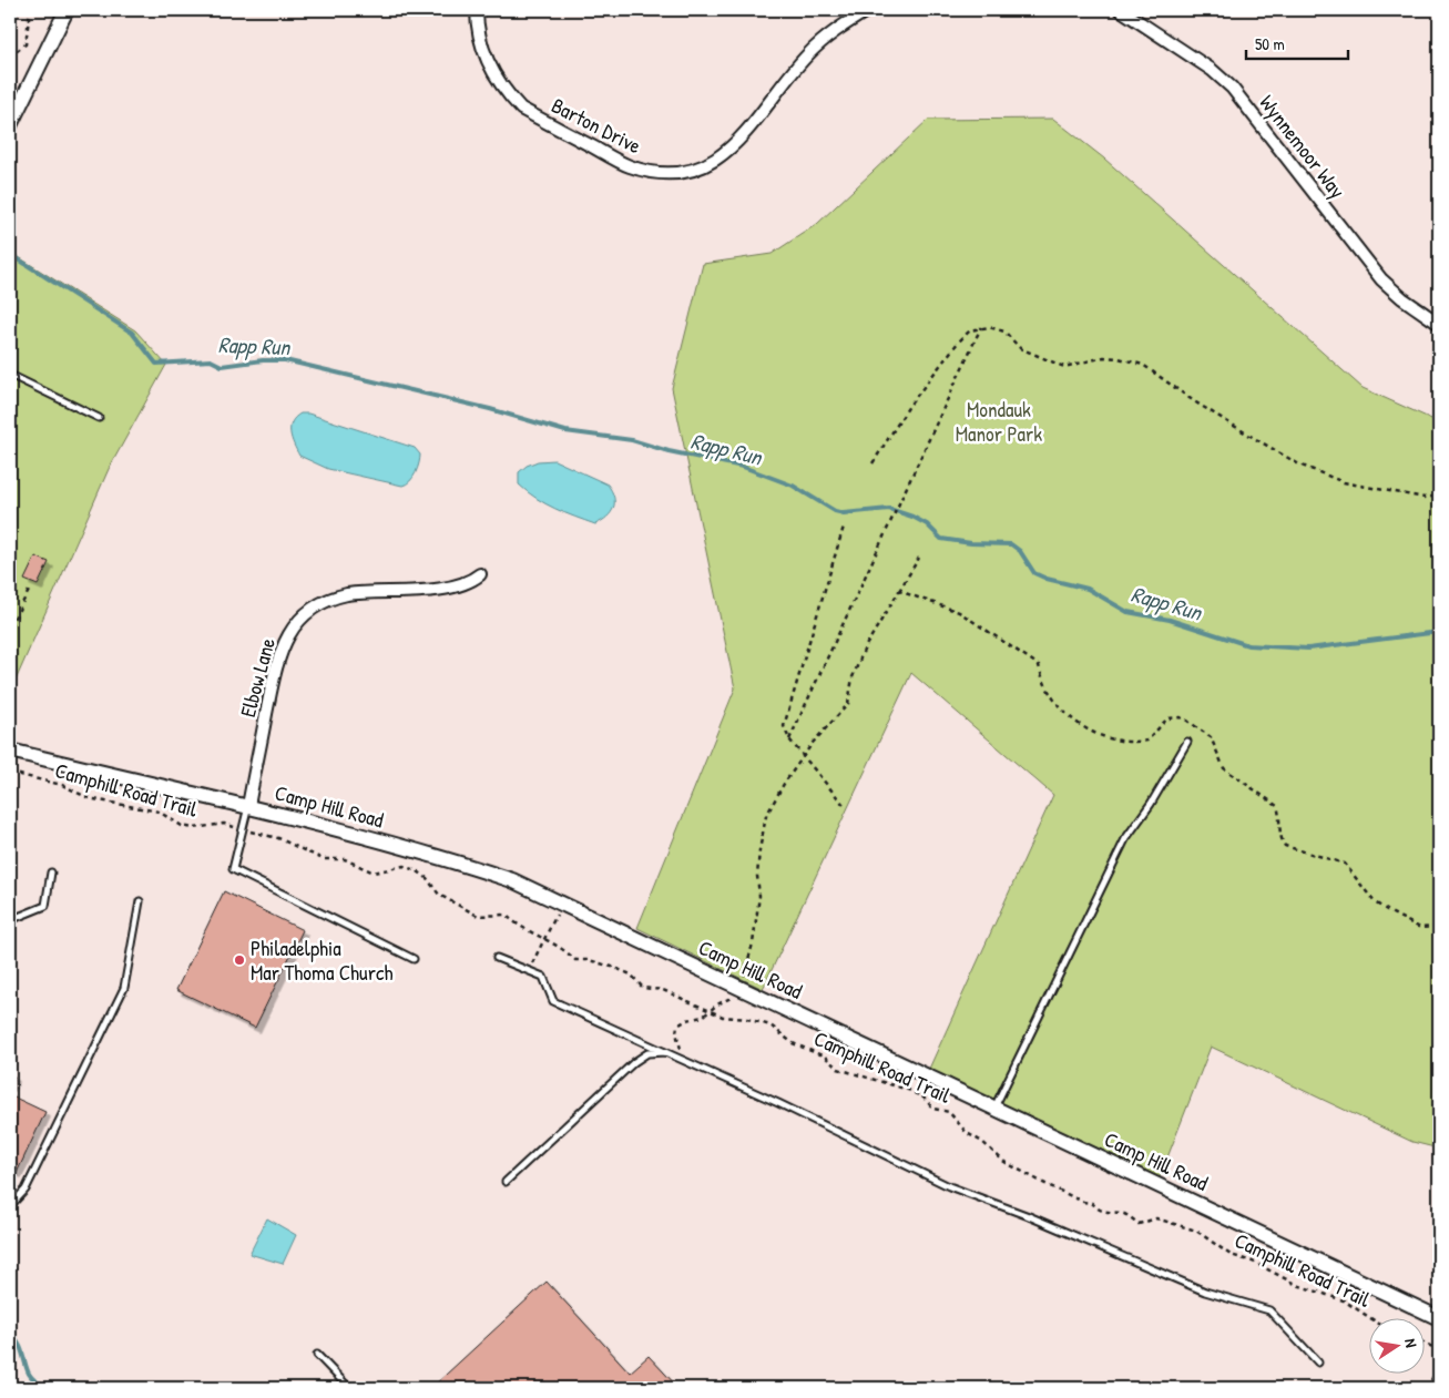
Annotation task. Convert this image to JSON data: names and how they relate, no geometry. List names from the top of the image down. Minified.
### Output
{"streets":{"street":["Barton Drive","Wynnemoor Way","Elbow Lane","Camp Hill Road"],"path":["Camphill Road Trail"]},"crossings":[["Elbow Lane","Camp Hill Road"]],"water":["Rapp Run"],"parks":["Mondauk Manor Park"],"places":["Philadelphia Mar Thoma Church"],"scale_bar":"50 m","north":"right"}
